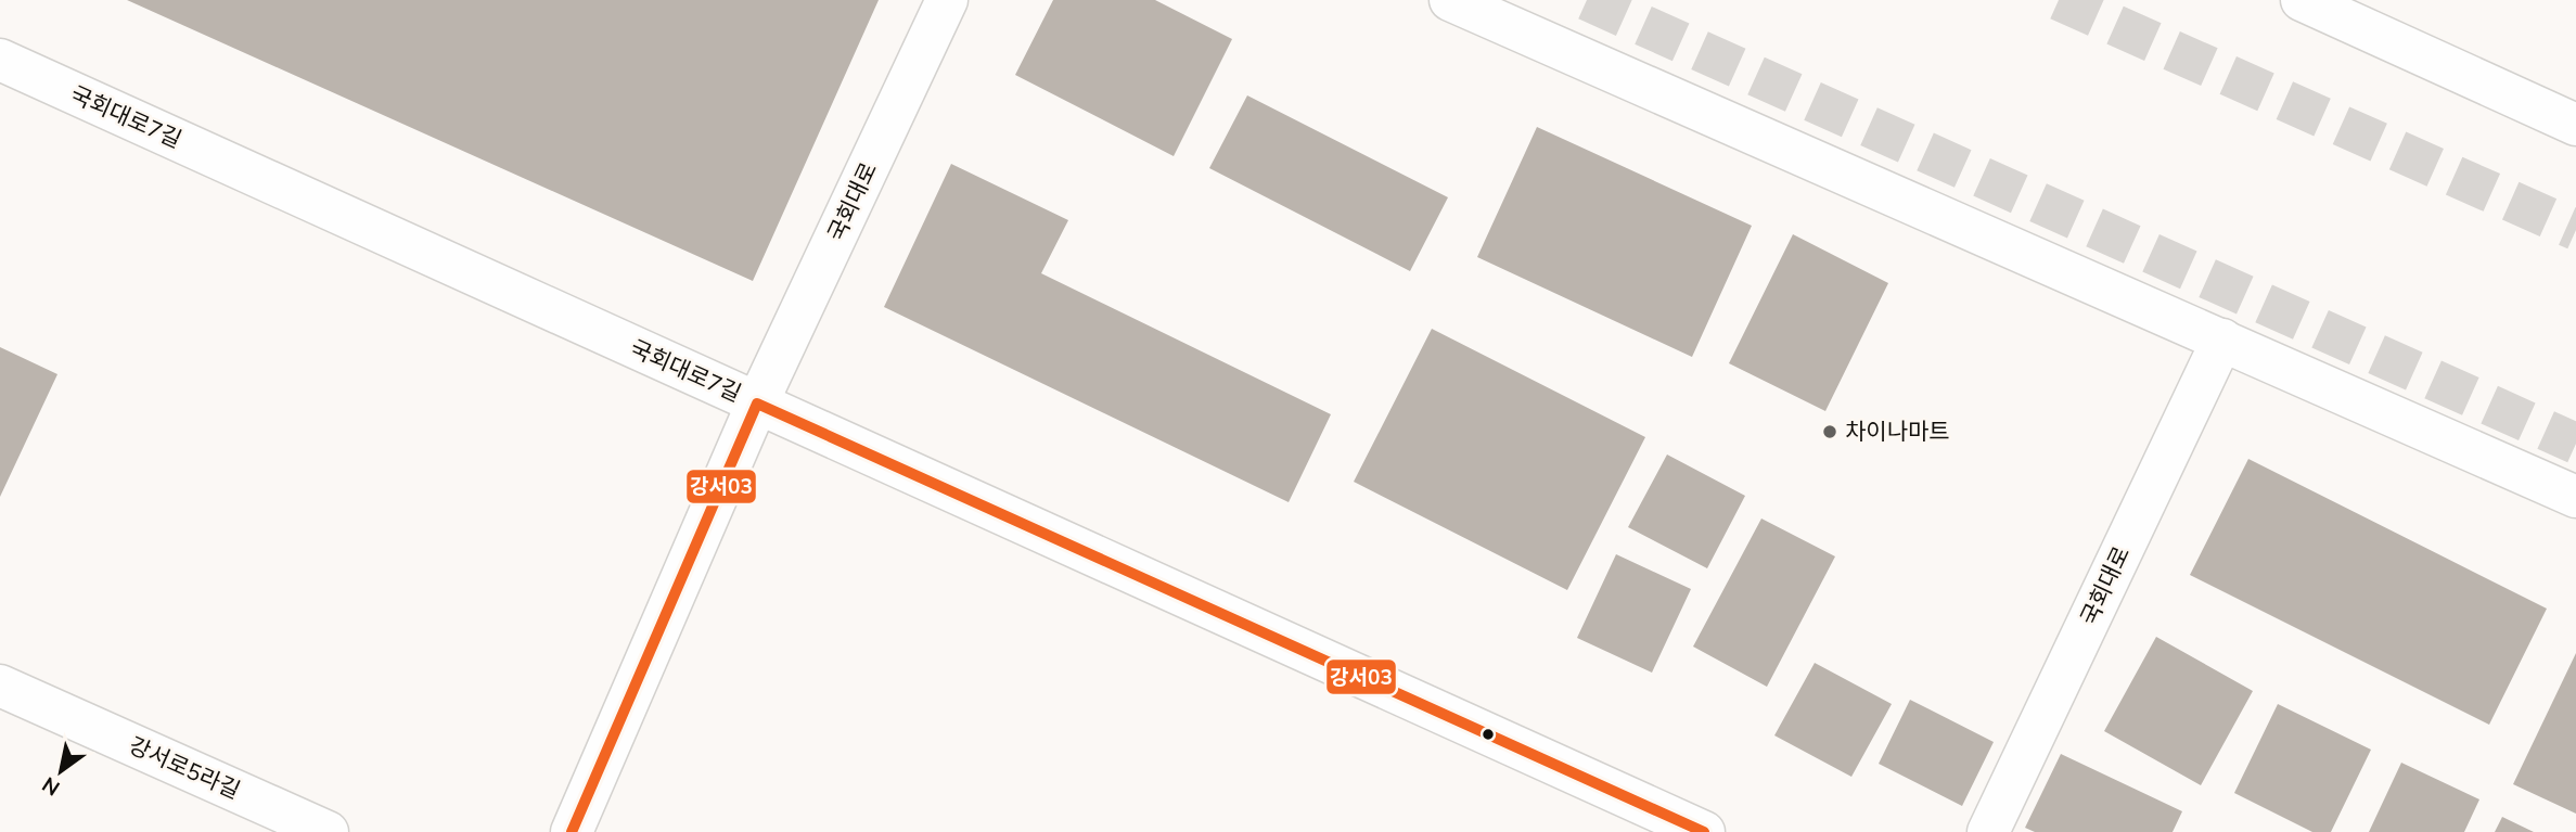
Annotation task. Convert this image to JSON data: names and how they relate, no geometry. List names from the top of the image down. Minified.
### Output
{"streets":{"street":["국회대로7길","국회대로","강서로5라길"]},"crossings":[["국회대로7길","국회대로"]],"places":["차이나마트"],"lines":["transit line 강서03"],"north":"bottom left"}
